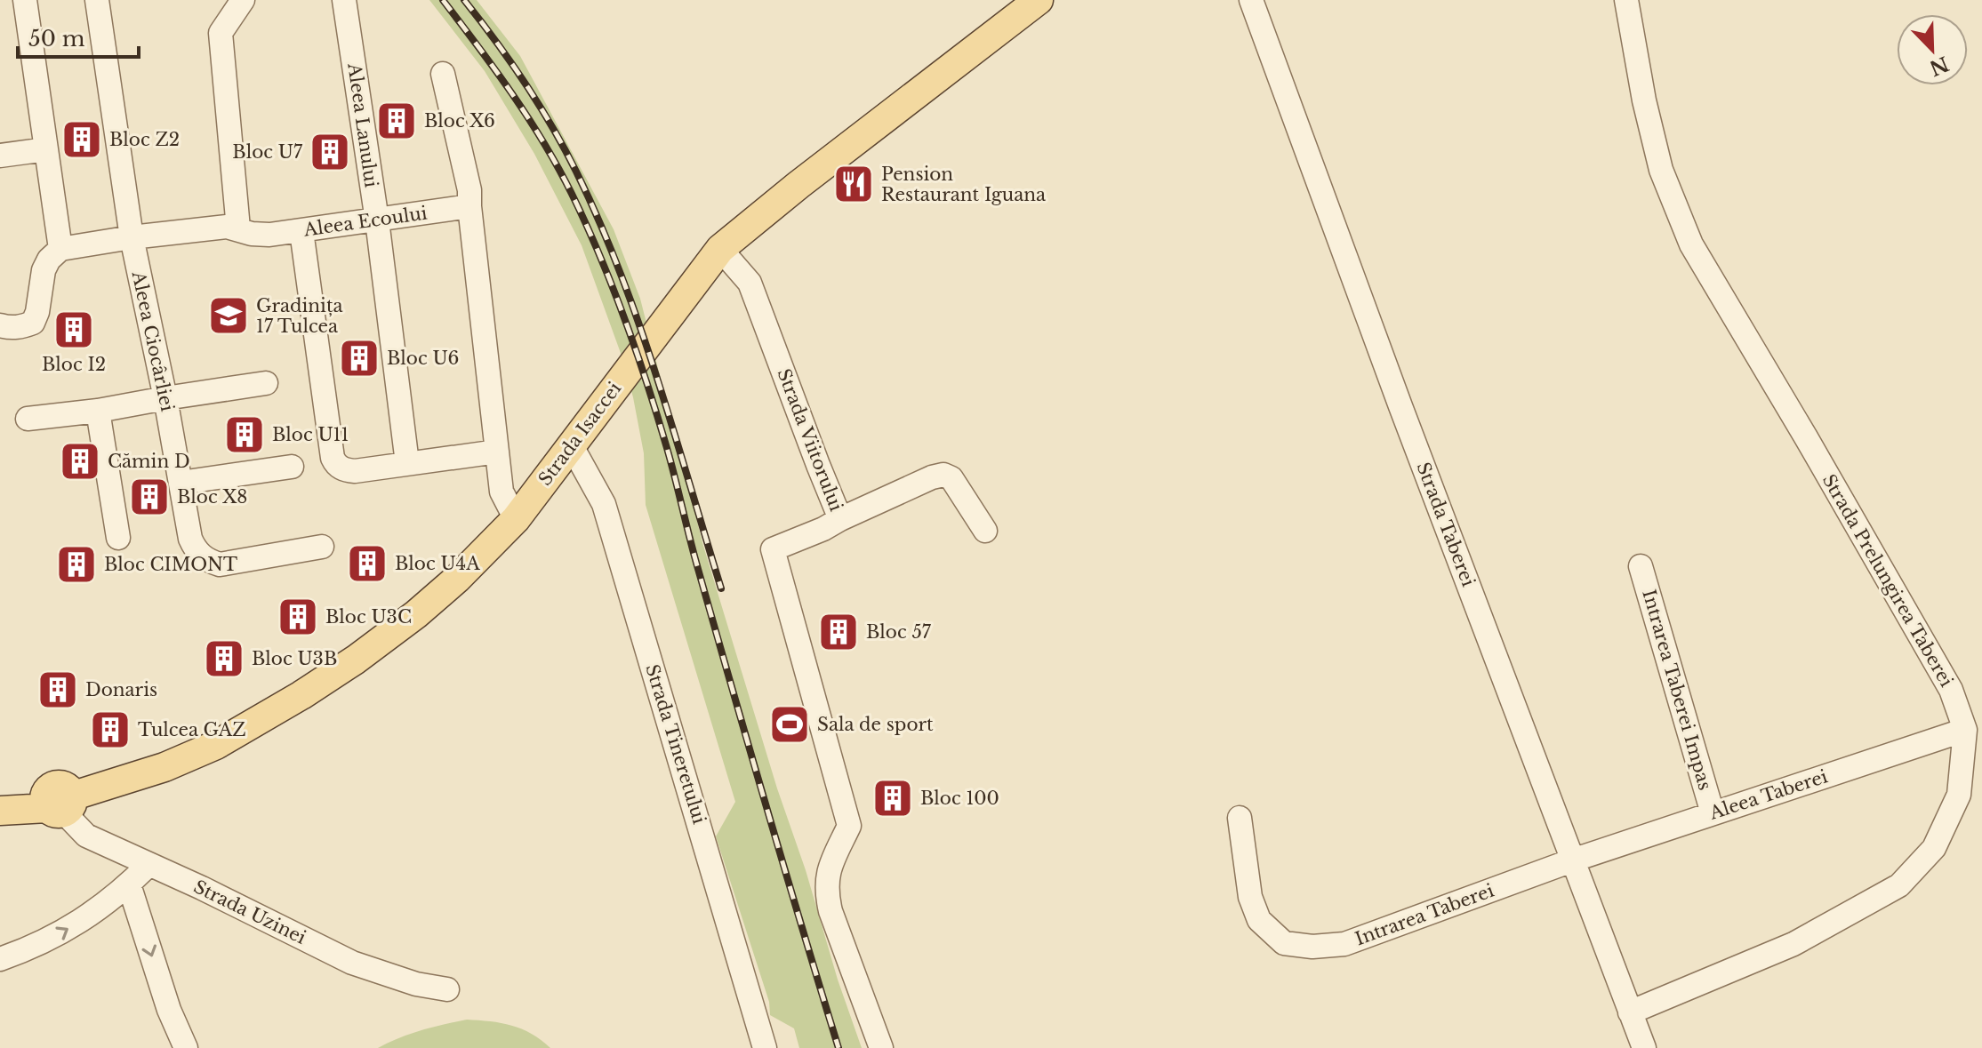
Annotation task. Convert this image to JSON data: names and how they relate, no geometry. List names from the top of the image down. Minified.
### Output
{"streets":{"main road":["Strada Isaccei"],"street":["Aleea Lanului","Aleea Ecoului","Aleea Ciocârliei","Strada Viitorului","Strada Taberei","Strada Prelungirea Taberei","Intrarea Taberei Impas","Strada Tineretului","Aleea Taberei","Strada Uzinei","Intrarea Taberei"]},"crossings":[["Aleea Lanului","Aleea Ecoului"],["Aleea Ecoului","Aleea Ciocârliei"],["Strada Isaccei","Strada Viitorului"],["Strada Isaccei","Strada Tineretului"],["Strada Isaccei","Strada Uzinei"],["Strada Taberei","Strada Prelungirea Taberei"],["Strada Taberei","Aleea Taberei"],["Strada Taberei","Intrarea Taberei"],["Strada Prelungirea Taberei","Aleea Taberei"],["Intrarea Taberei Impas","Aleea Taberei"],["Aleea Taberei","Intrarea Taberei"]],"places":{"building":["Bloc X6","Bloc Z2","Bloc U7","Bloc I2","Bloc U6","Bloc U11","Cămin D","Bloc X8","Bloc U4A","Bloc CIMONT","Bloc U3C","Bloc 57","Bloc U3B","Donaris","Tulcea GAZ","Bloc 100"],"restaurant":["Pension Restaurant Iguana"],"school or university":["Gradinița 17 Tulcea"],"sports":["Sala de sport"]},"scale_bar":"50 m","north":"bottom right"}
